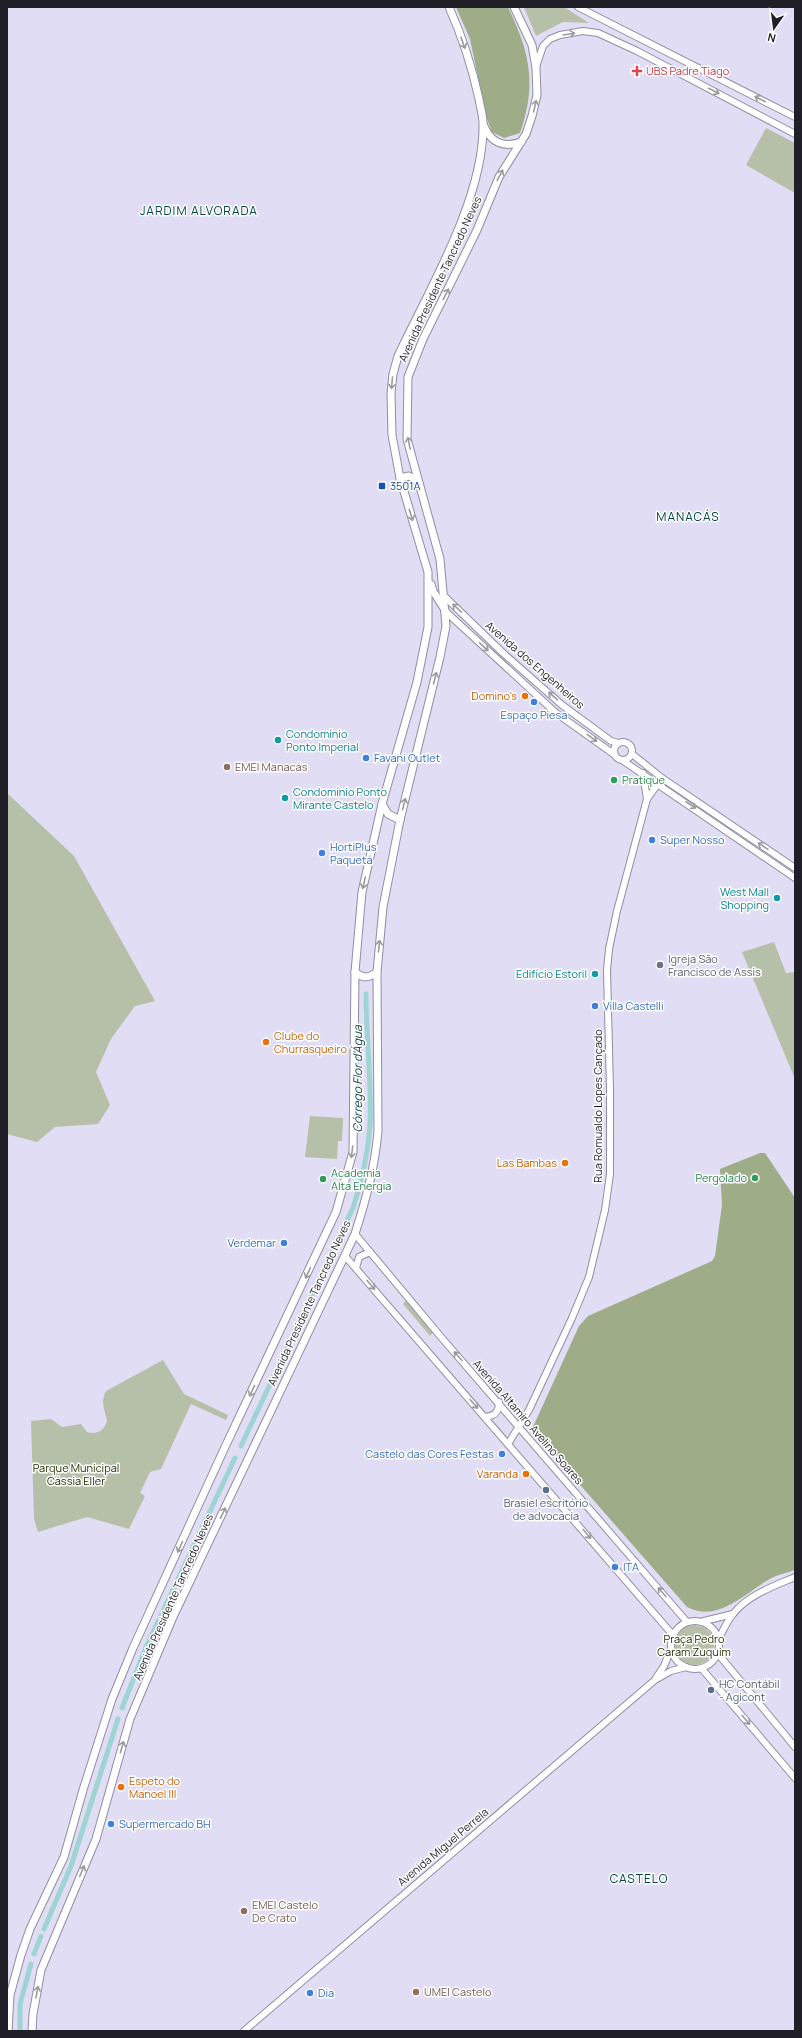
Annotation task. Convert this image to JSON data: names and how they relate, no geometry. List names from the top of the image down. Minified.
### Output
{"streets":{"main road":["Avenida Presidente Tancredo Neves"],"street":["Avenida dos Engenheiros","Rua Romualdo Lopes Cançado","Avenida Altamiro Avelino Soares","Avenida Miguel Perrela"]},"crossings":[["Avenida Presidente Tancredo Neves","Avenida dos Engenheiros"],["Avenida Presidente Tancredo Neves","Avenida Altamiro Avelino Soares"],["Rua Romualdo Lopes Cançado","Avenida Altamiro Avelino Soares"],["Avenida Altamiro Avelino Soares","Avenida Miguel Perrela"]],"districts":["JARDIM ALVORADA","MANACÁS","CASTELO"],"water":["Córrego Flor d'Água"],"parks":["Parque Municipal Cássia Eller","Praça Pedro Caram Zuquim"],"places":{"health":["UBS Padre Tiago"],"transit":["3501A"],"other":["Domino's","Espaço Piesa","Condomínio Ponto Imperial","Favani Outlet","EMEI Manacás","Pratique","Condomínio Ponto Mirante Castelo","Super Nosso","HortiPlus Paquetá","West Mall Shopping","Igreja São Francisco de Assis","Edifício Estoril","Villa Castelli","Clube do Churrasqueiro","Las Bambas","Pergolado","Academia Alta Energia","Verdemar","Castelo das Cores Festas","Varanda","Brasiel escritório de advocacia","ITA","HC Contábil - Agicont","Espeto do Manoel III","Supermercado BH","EMEI Castelo De Crato","UMEI Castelo","Dia"]},"north":"bottom"}
